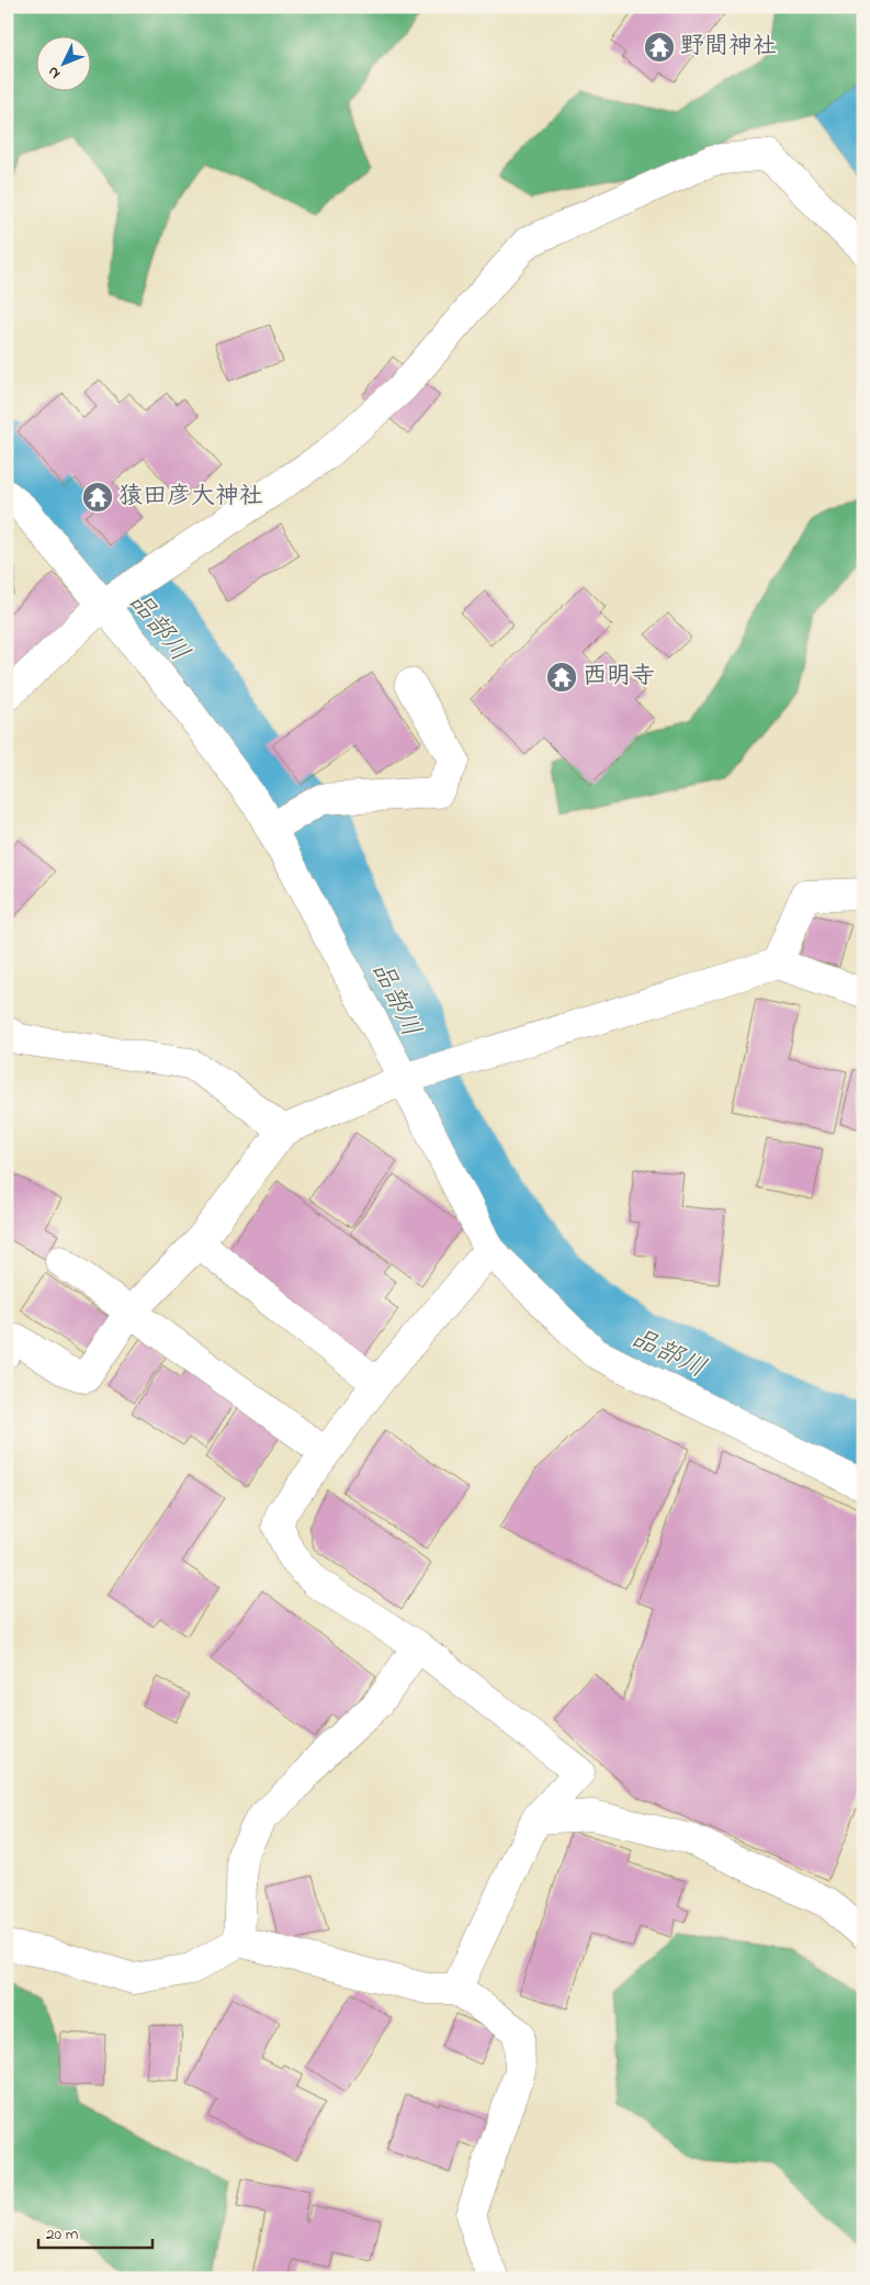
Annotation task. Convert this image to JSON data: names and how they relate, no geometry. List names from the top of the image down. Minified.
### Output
{"water":["品部川"],"places":{"temple":["野間神社","猿田彦大神社","西明寺"]},"scale_bar":"20 m","north":"bottom left"}
